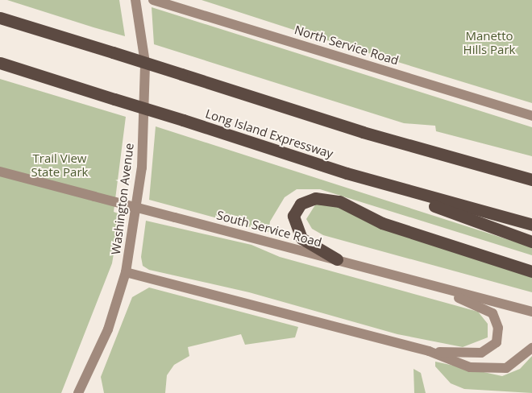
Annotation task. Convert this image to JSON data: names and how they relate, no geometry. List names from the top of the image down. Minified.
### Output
{"streets":{"highway":["Long Island Expressway"],"main road":["North Service Road","Washington Avenue","South Service Road"]},"parks":["Manetto Hills Park","Trail View State Park"]}
